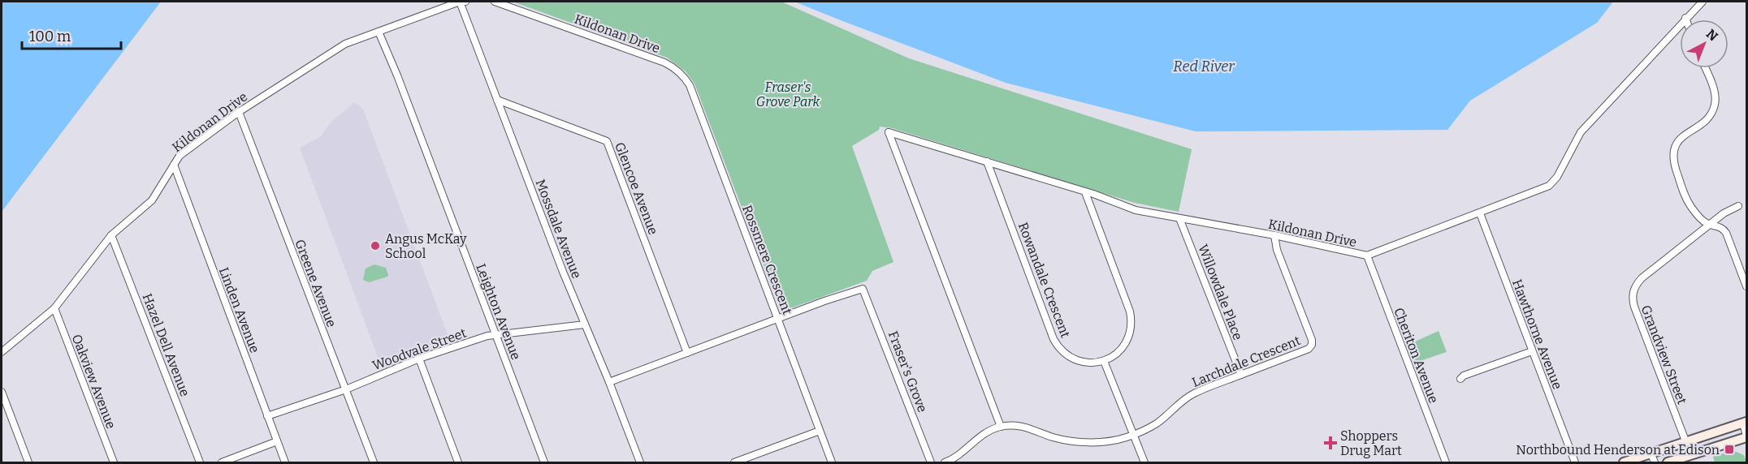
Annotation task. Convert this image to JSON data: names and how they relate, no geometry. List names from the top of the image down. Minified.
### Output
{"streets":{"street":["Kildonan Drive","Glencoe Avenue","Mossdale Avenue","Rossmere Crescent","Rowandale Crescent","Greene Avenue","Willowdale Place","Linden Avenue","Leighton Avenue","Hawthorne Avenue","Hazel Dell Avenue","Woodvale Street","Grandview Street","Cheriton Avenue","Larchdale Crescent","Fraser's Grove","Oakview Avenue"]},"crossings":[["Kildonan Drive","Mossdale Avenue"],["Kildonan Drive","Rossmere Crescent"],["Kildonan Drive","Rowandale Crescent"],["Kildonan Drive","Greene Avenue"],["Kildonan Drive","Willowdale Place"],["Kildonan Drive","Linden Avenue"],["Kildonan Drive","Leighton Avenue"],["Kildonan Drive","Hawthorne Avenue"],["Kildonan Drive","Hazel Dell Avenue"],["Kildonan Drive","Cheriton Avenue"],["Kildonan Drive","Larchdale Crescent"],["Kildonan Drive","Oakview Avenue"],["Glencoe Avenue","Mossdale Avenue"],["Mossdale Avenue","Woodvale Street"],["Rossmere Crescent","Fraser's Grove"],["Greene Avenue","Woodvale Street"],["Willowdale Place","Larchdale Crescent"],["Linden Avenue","Woodvale Street"],["Leighton Avenue","Woodvale Street"]],"water":["Red River"],"parks":["Fraser's Grove Park"],"places":{"other":["Angus McKay School"],"health":["Shoppers Drug Mart"],"transit":["Northbound Henderson at Edison"]},"scale_bar":"100 m","north":"top right"}
